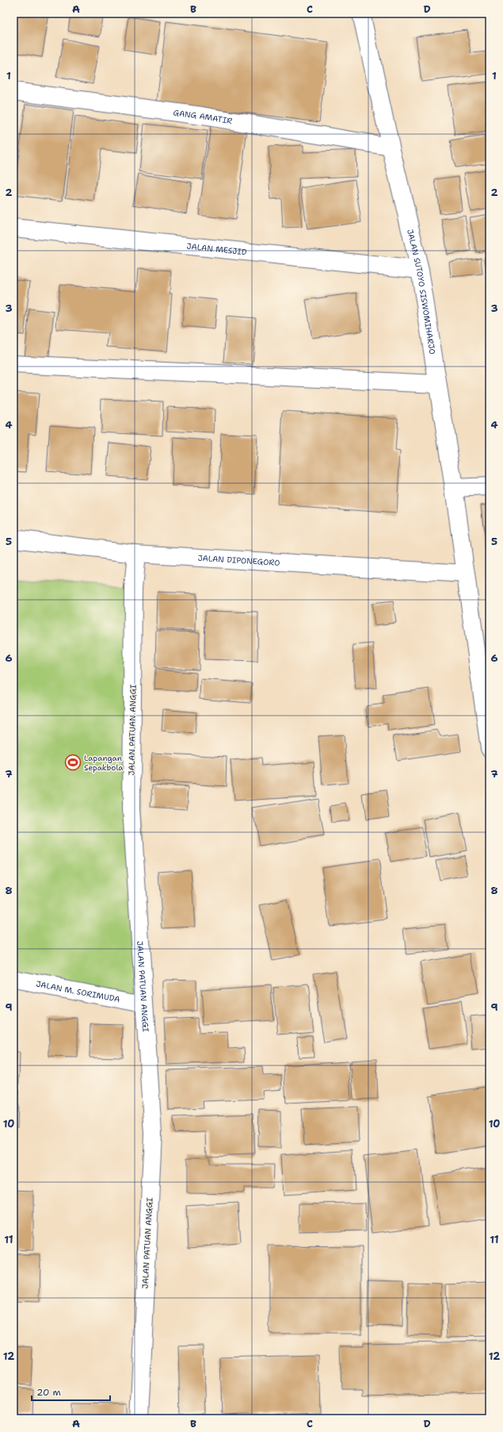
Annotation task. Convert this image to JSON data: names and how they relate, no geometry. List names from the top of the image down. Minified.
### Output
{"streets":{"main road":["GANG AMATIR","JALAN MESJID","JALAN SUTOYO SISWOMIHARJO","JALAN DIPONEGORO","JALAN PATUAN ANGGI","JALAN M. SORIMUDA"]},"crossings":[["GANG AMATIR","JALAN SUTOYO SISWOMIHARJO"],["JALAN MESJID","JALAN SUTOYO SISWOMIHARJO"],["JALAN SUTOYO SISWOMIHARJO","JALAN DIPONEGORO"],["JALAN DIPONEGORO","JALAN PATUAN ANGGI"],["JALAN PATUAN ANGGI","JALAN M. SORIMUDA"]],"places":{"sports":["Lapangan Sepakbola"]},"scale_bar":"20 m","grid":{"columns":["A","B","C","D"],"rows":["1","2","3","4","5","6","7","8","9","10","11","12"]}}
